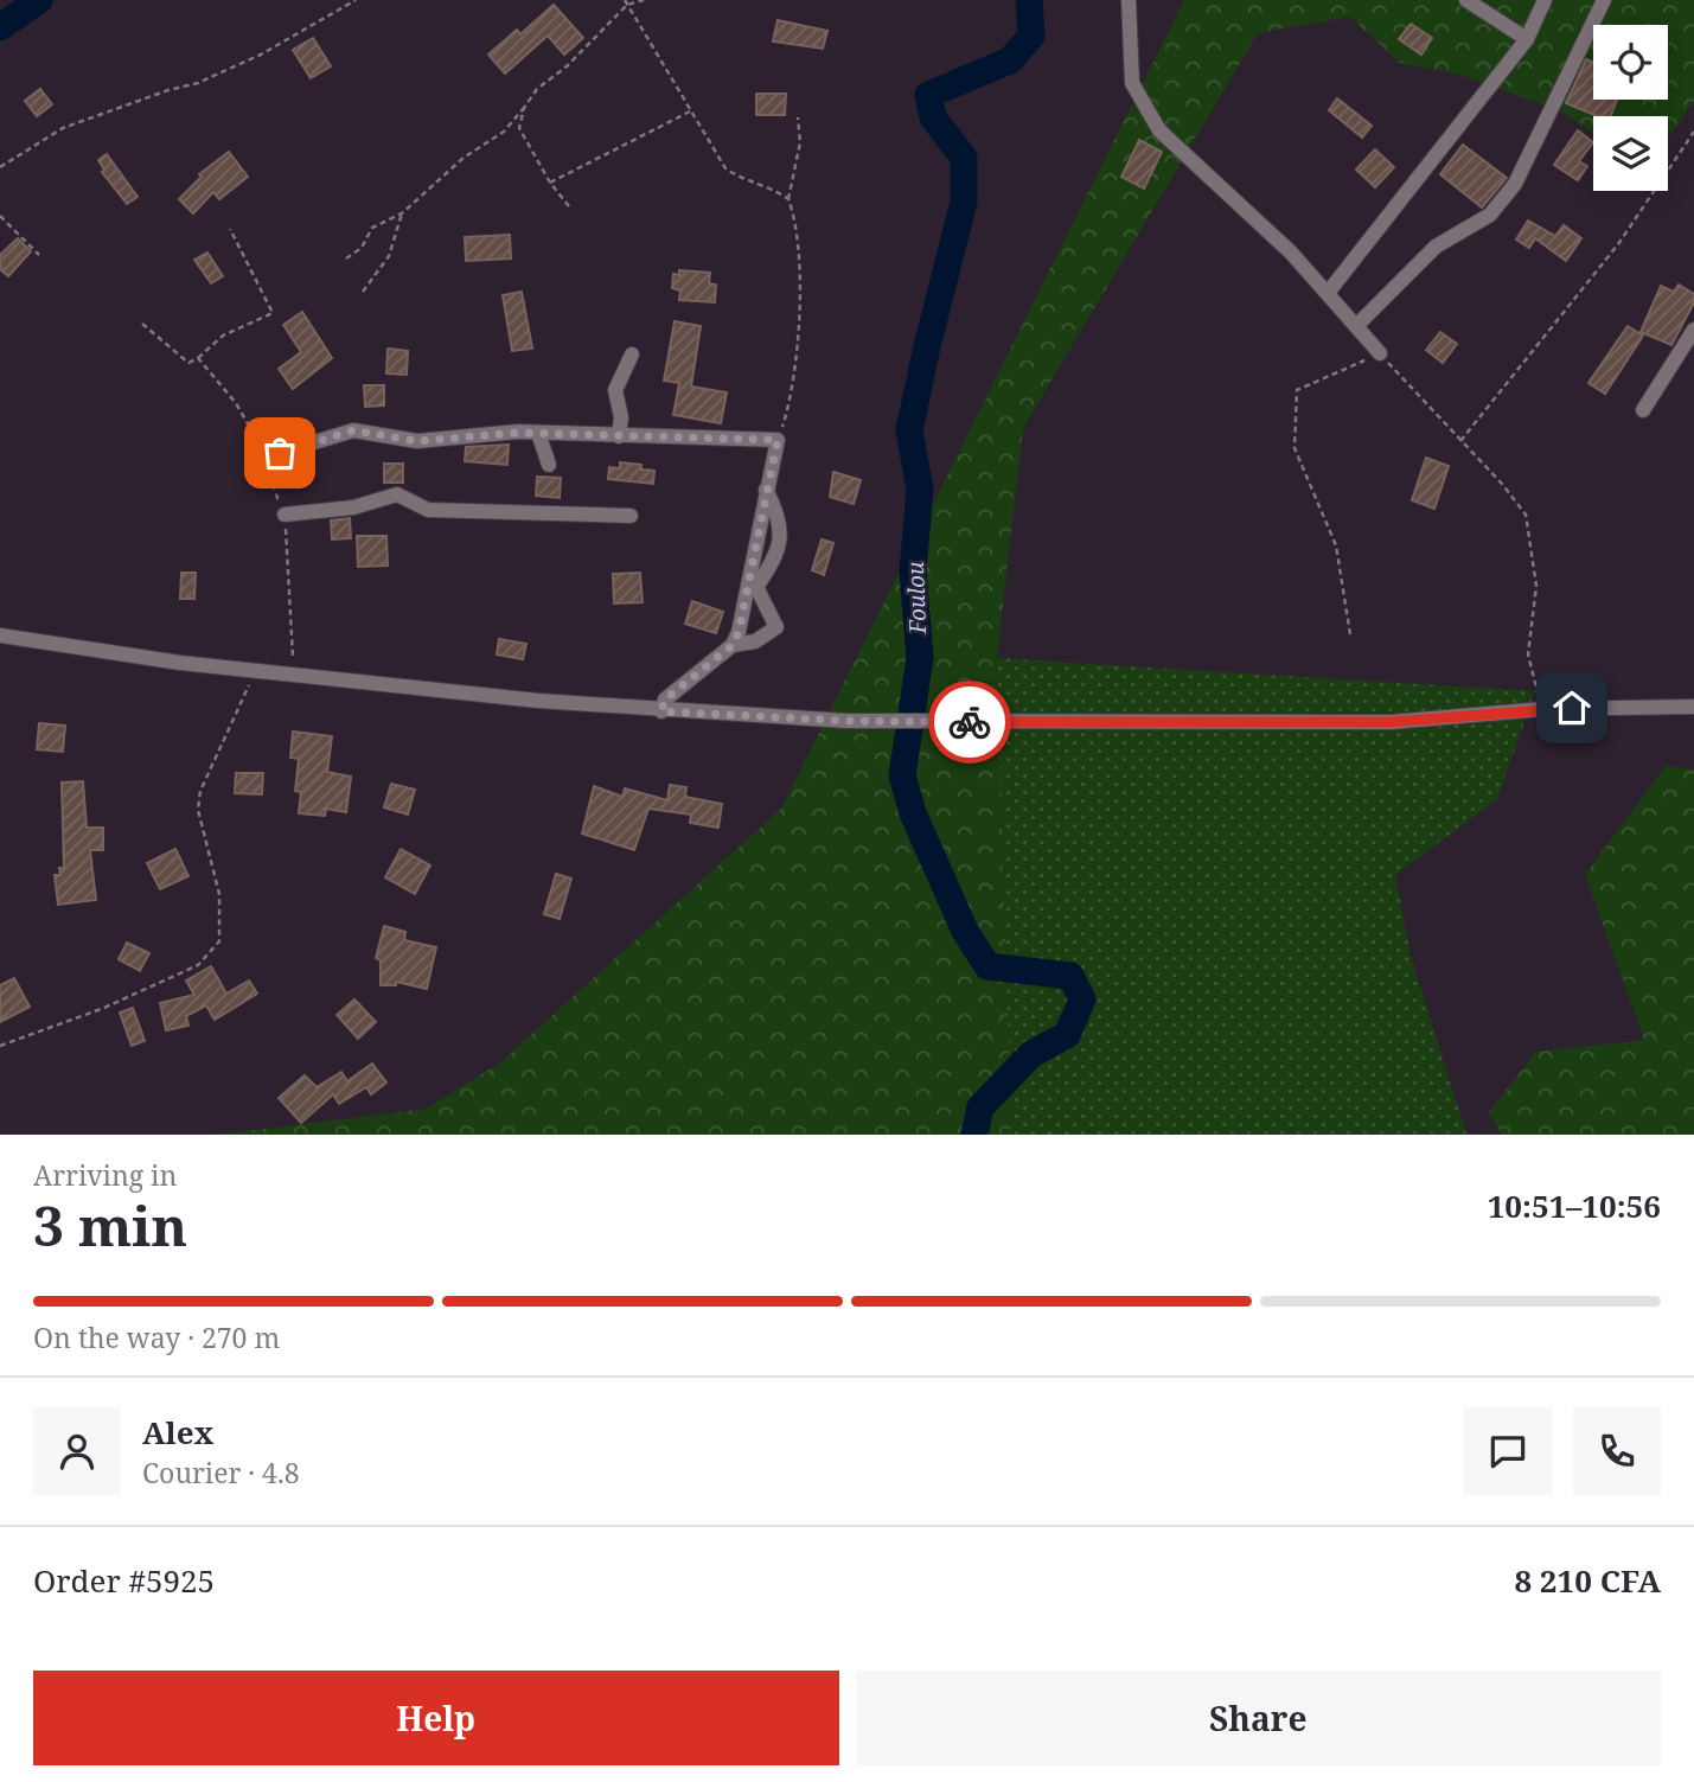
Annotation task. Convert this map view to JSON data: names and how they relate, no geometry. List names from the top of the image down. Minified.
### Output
{"water":["Foulou"],"page":{"heading":["3 min","Arriving in","10:51–10:56"],"panel":["Alex","Courier · 4.8","Order #5925","8 210 CFA"],"bar":"On the way · 270 m","buttons":["Help","Share"]}}
